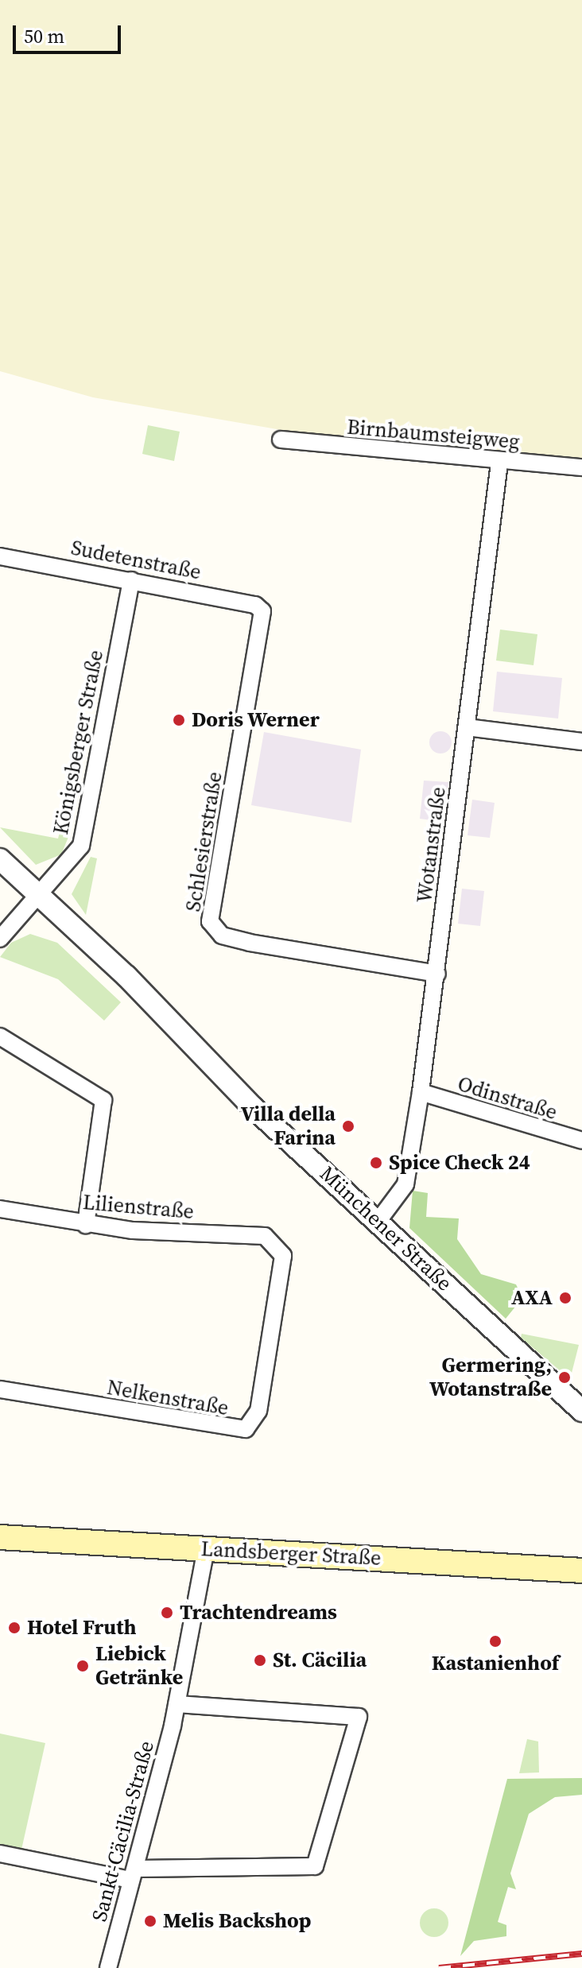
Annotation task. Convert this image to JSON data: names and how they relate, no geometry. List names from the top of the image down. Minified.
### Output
{"streets":{"main road":["Landsberger Straße"],"street":["Birnbaumsteigweg","Sudetenstraße","Königsberger Straße","Schlesierstraße","Wotanstraße","Odinstraße","Lilienstraße","Münchener Straße","Nelkenstraße","Sankt-Cäcilia-Straße"]},"crossings":[["Birnbaumsteigweg","Wotanstraße"],["Sudetenstraße","Königsberger Straße"],["Sudetenstraße","Schlesierstraße"],["Königsberger Straße","Münchener Straße"],["Schlesierstraße","Wotanstraße"],["Wotanstraße","Odinstraße"],["Wotanstraße","Münchener Straße"],["Lilienstraße","Nelkenstraße"],["Landsberger Straße","Sankt-Cäcilia-Straße"]],"places":["Doris Werner","Villa della Farina","Spice Check 24","AXA","Germering, Wotanstraße","Trachtendreams","Hotel Fruth","Kastanienhof","St. Cäcilia","Liebick Getränke","Melis Backshop"],"scale_bar":"50 m"}
